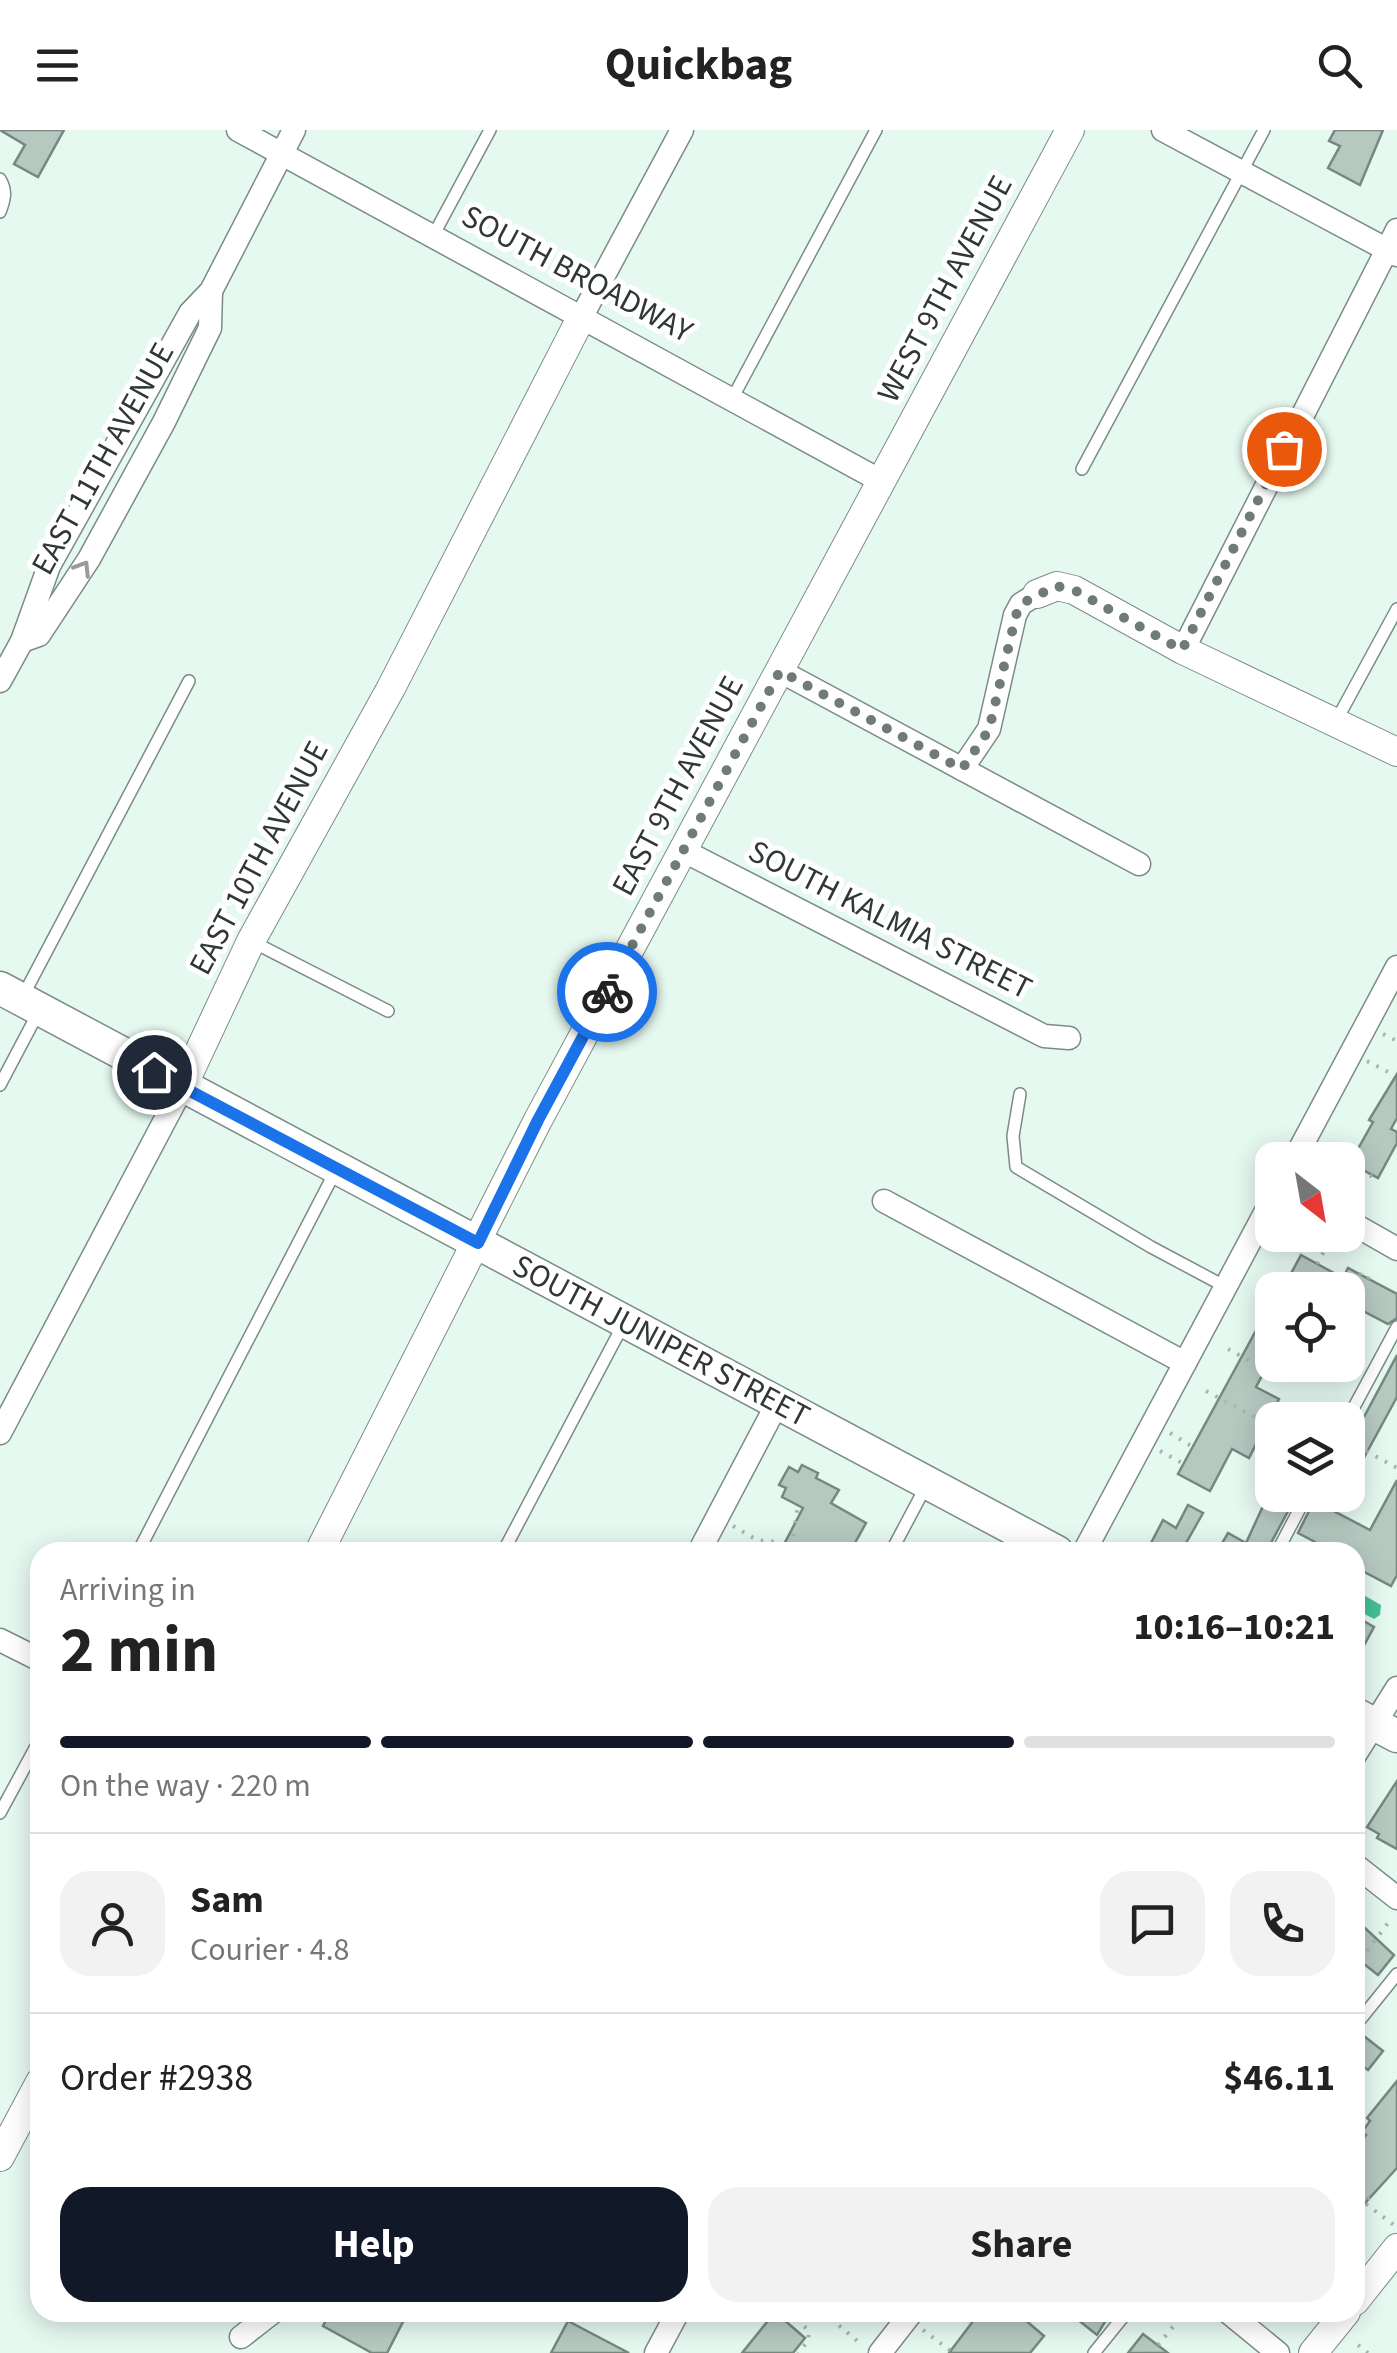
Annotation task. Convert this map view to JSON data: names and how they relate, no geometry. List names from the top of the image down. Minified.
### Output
{"streets":{"main road":["SOUTH JUNIPER STREET"],"street":["SOUTH BROADWAY","WEST 9TH AVENUE","EAST 11TH AVENUE","EAST 9TH AVENUE","EAST 10TH AVENUE","SOUTH KALMIA STREET"]},"crossings":[["SOUTH BROADWAY","WEST 9TH AVENUE"],["SOUTH BROADWAY","EAST 11TH AVENUE"],["SOUTH BROADWAY","EAST 9TH AVENUE"],["SOUTH BROADWAY","EAST 10TH AVENUE"],["WEST 9TH AVENUE","EAST 9TH AVENUE"],["EAST 9TH AVENUE","SOUTH KALMIA STREET"],["EAST 9TH AVENUE","SOUTH JUNIPER STREET"],["EAST 10TH AVENUE","SOUTH JUNIPER STREET"]],"north":"bottom right","page":{"header":"Quickbag","heading":["2 min","Arriving in","10:16–10:21"],"panel":["Sam","Courier · 4.8","Order #2938","$46.11"],"bar":"On the way · 220 m","buttons":["Help","Share"]}}
